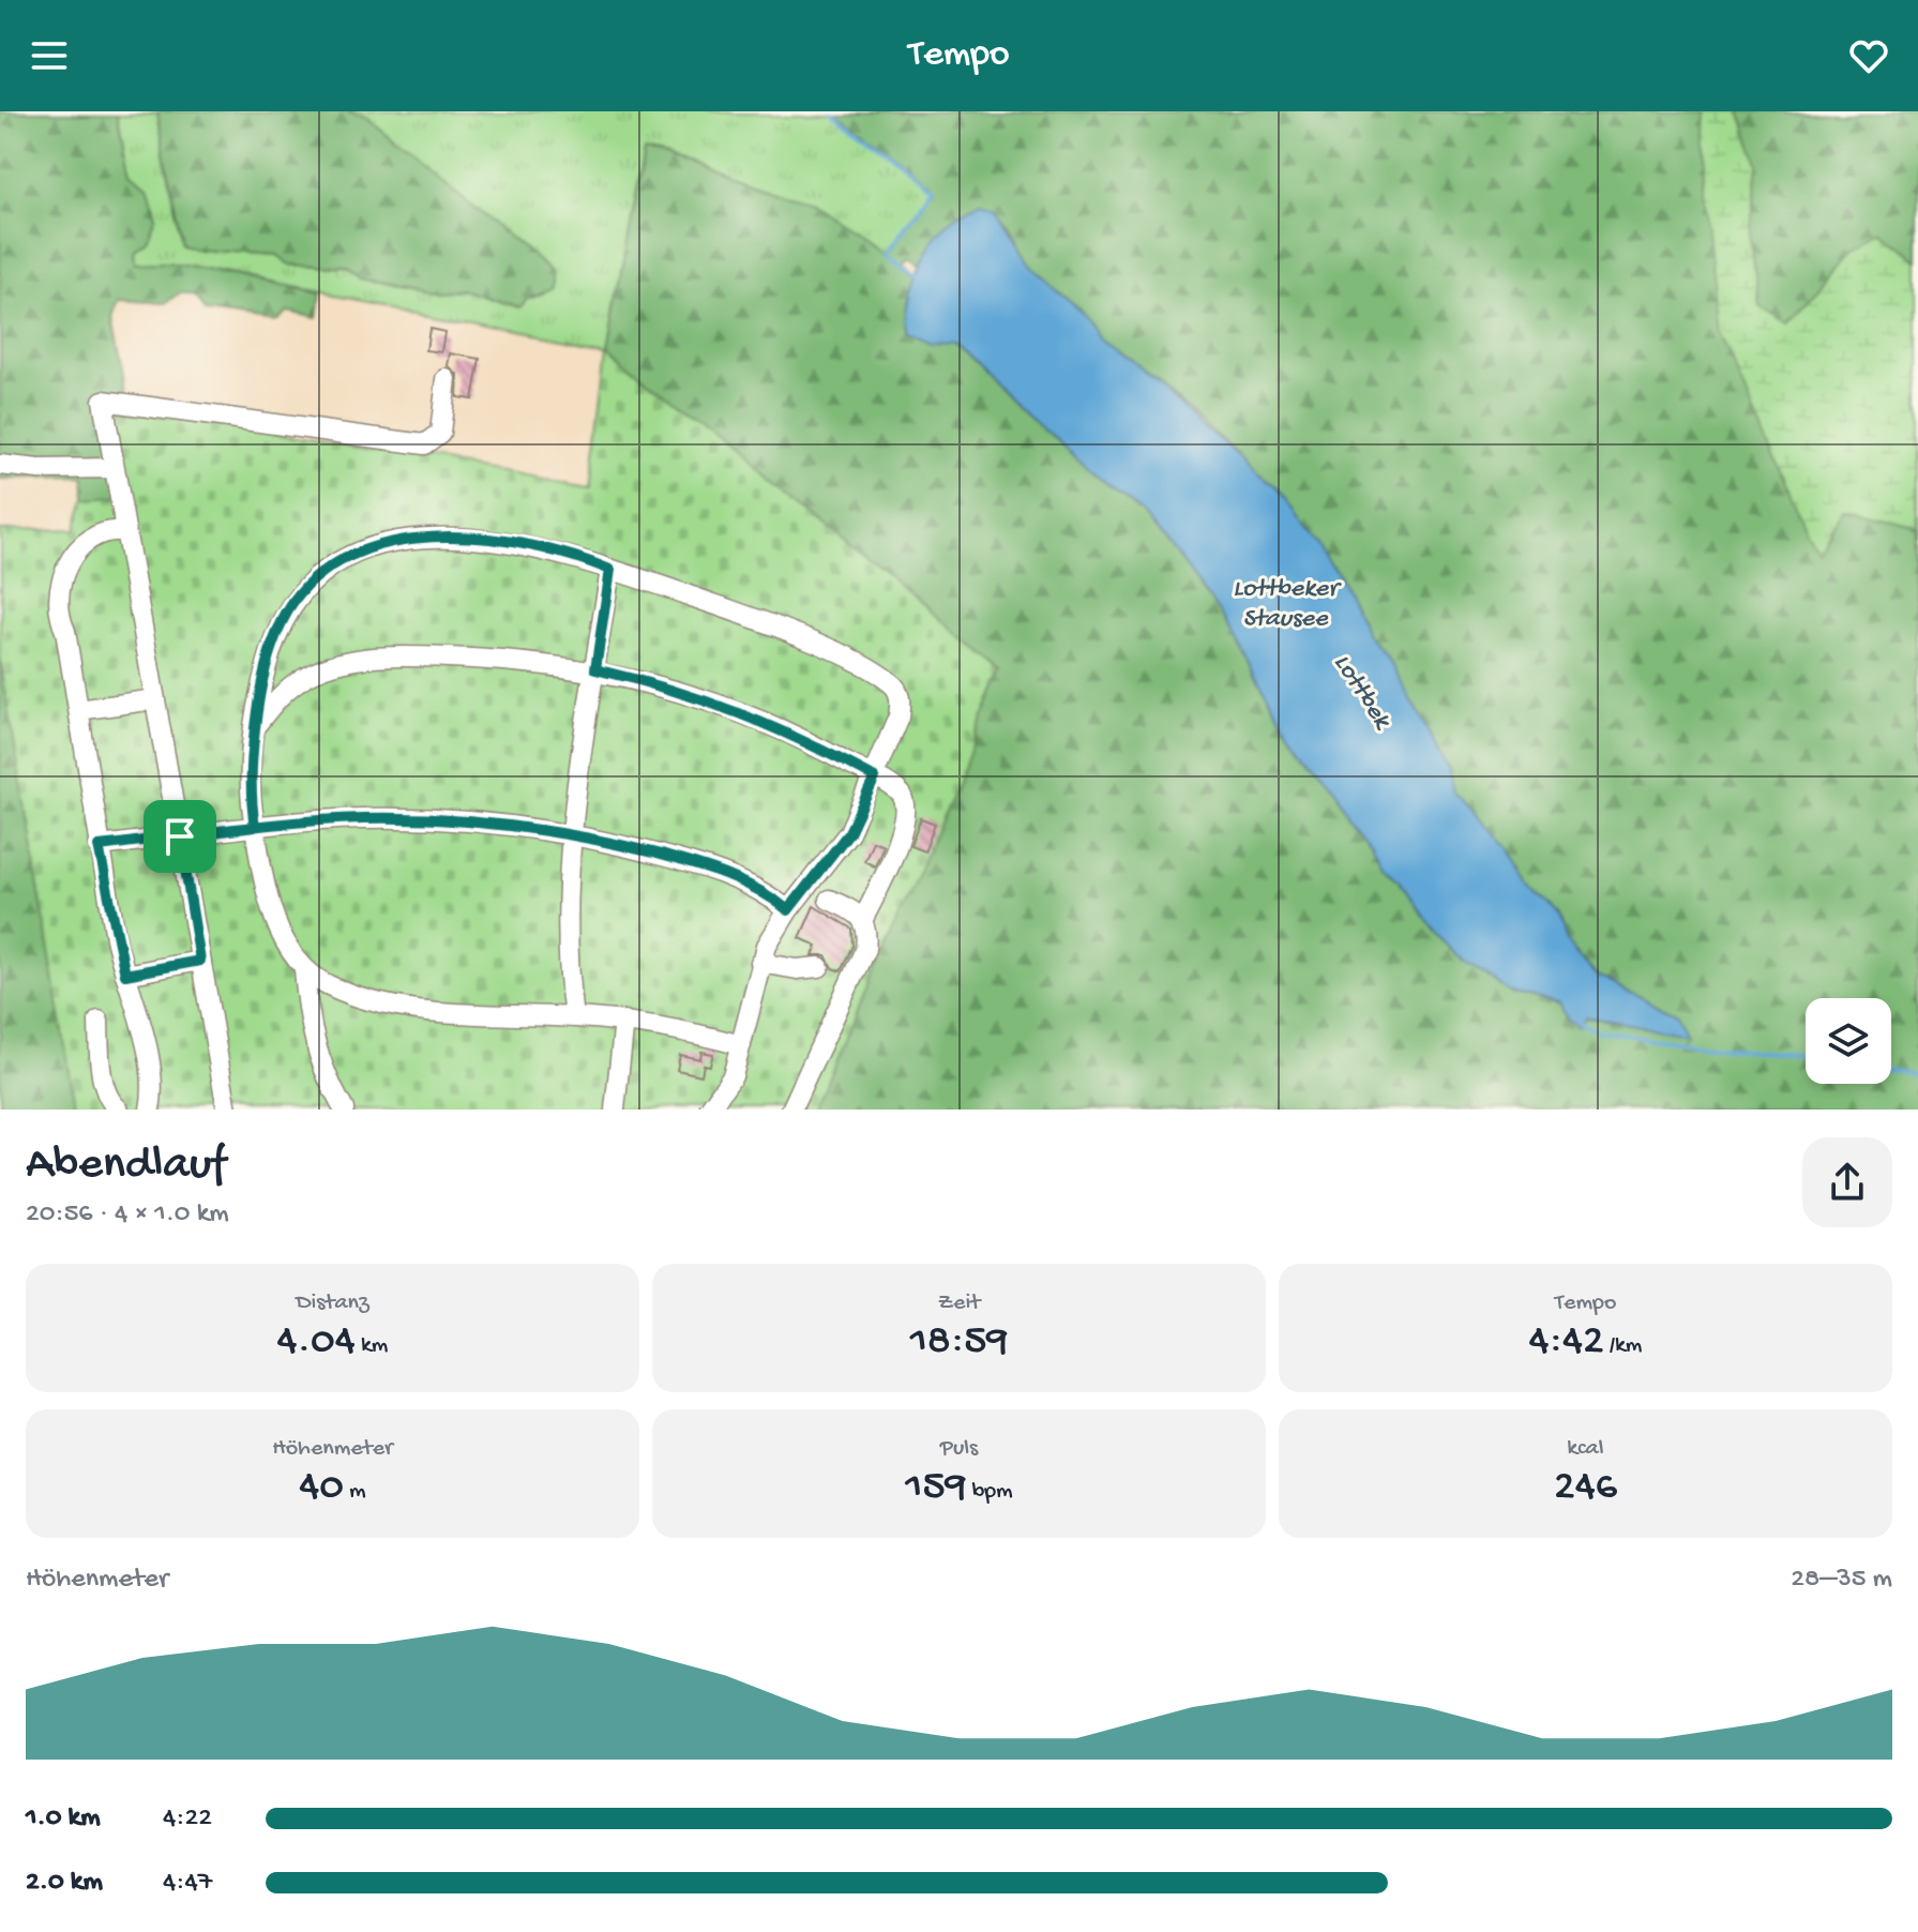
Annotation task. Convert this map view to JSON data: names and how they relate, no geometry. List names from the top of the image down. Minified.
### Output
{"water":["Lottbeker Stausee","Lottbek"],"page":{"header":"Tempo","heading":["Abendlauf","20:56 · 4 × 1.0 km"],"stats":[["Distanz","4.04 km"],["Zeit","18:59"],["Tempo","4:42 /km"],["Höhenmeter","40 m"],["Puls","159 bpm"],["kcal","246"]],"chart":["Höhenmeter","28–35 m"],"list":[{"name":"1.0 km","note":"4:22"},{"name":"2.0 km","note":"4:47"}]}}
